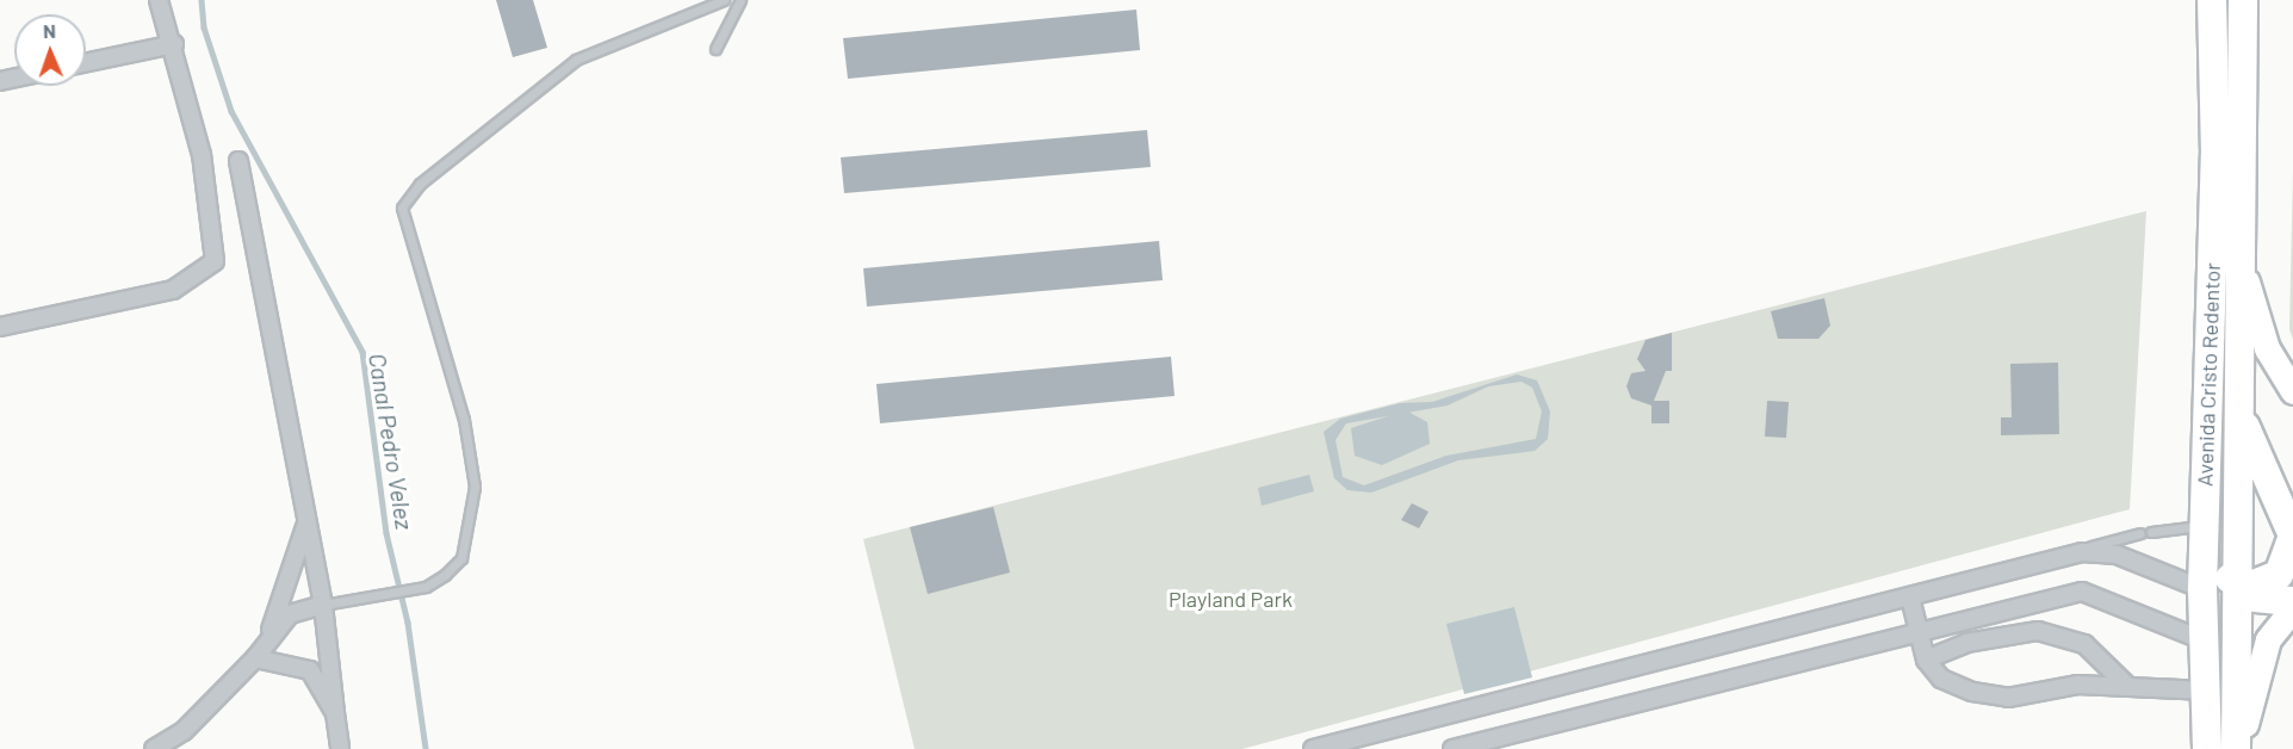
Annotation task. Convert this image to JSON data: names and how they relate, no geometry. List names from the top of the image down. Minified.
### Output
{"streets":{"highway":["Avenida Cristo Redentor"]},"water":["Canal Pedro Velez"],"parks":["Playland Park"],"north":"top"}
